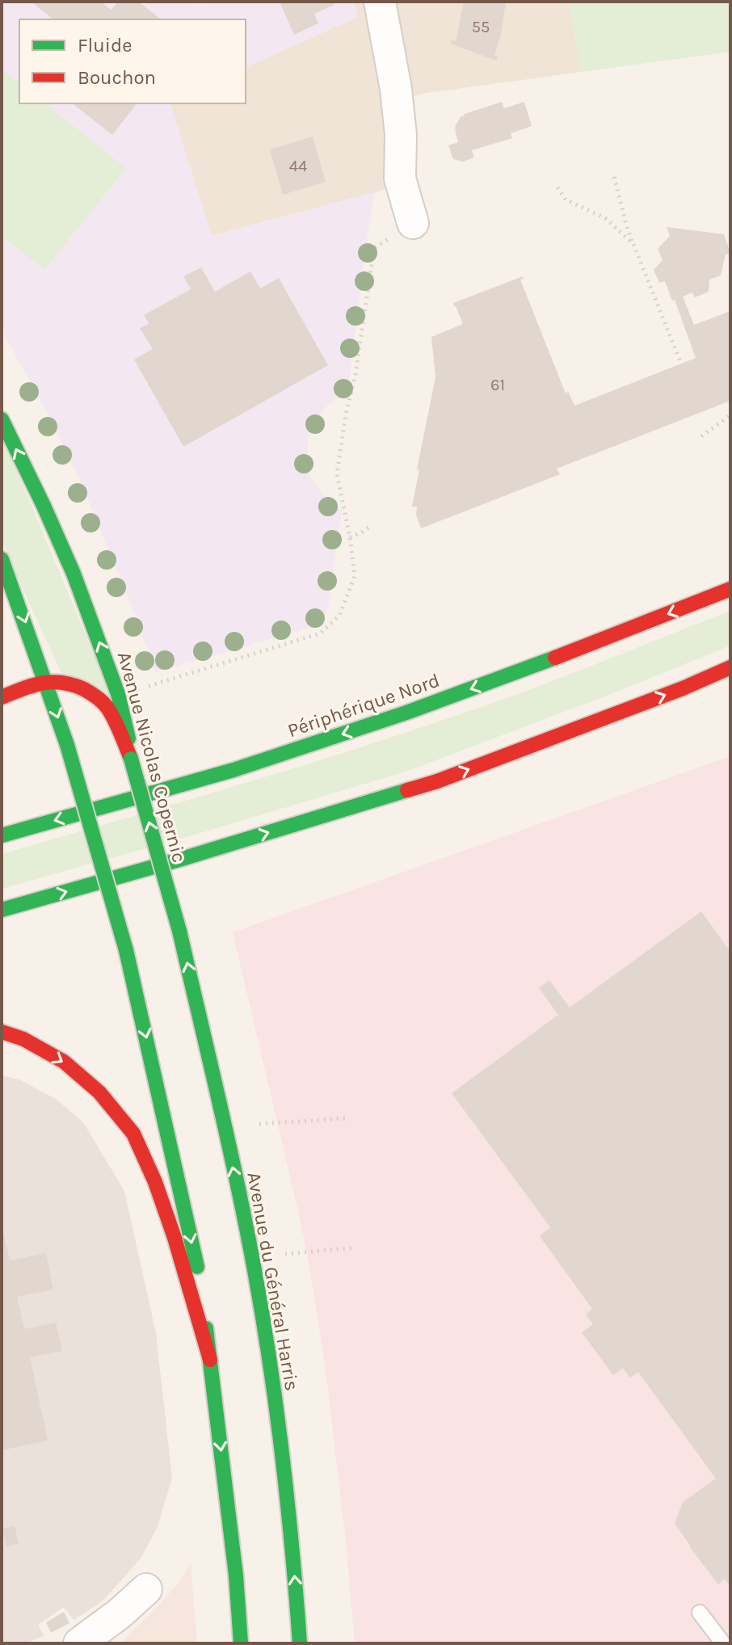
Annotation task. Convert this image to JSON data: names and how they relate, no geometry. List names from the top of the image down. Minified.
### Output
{"streets":{"main road":["Périphérique Nord","Avenue Nicolas Copernic","Avenue du Général Harris"]},"crossings":[["Avenue Nicolas Copernic","Avenue du Général Harris"]],"house_numbers":["55","44","61"],"legend":["Fluide","Bouchon"]}
